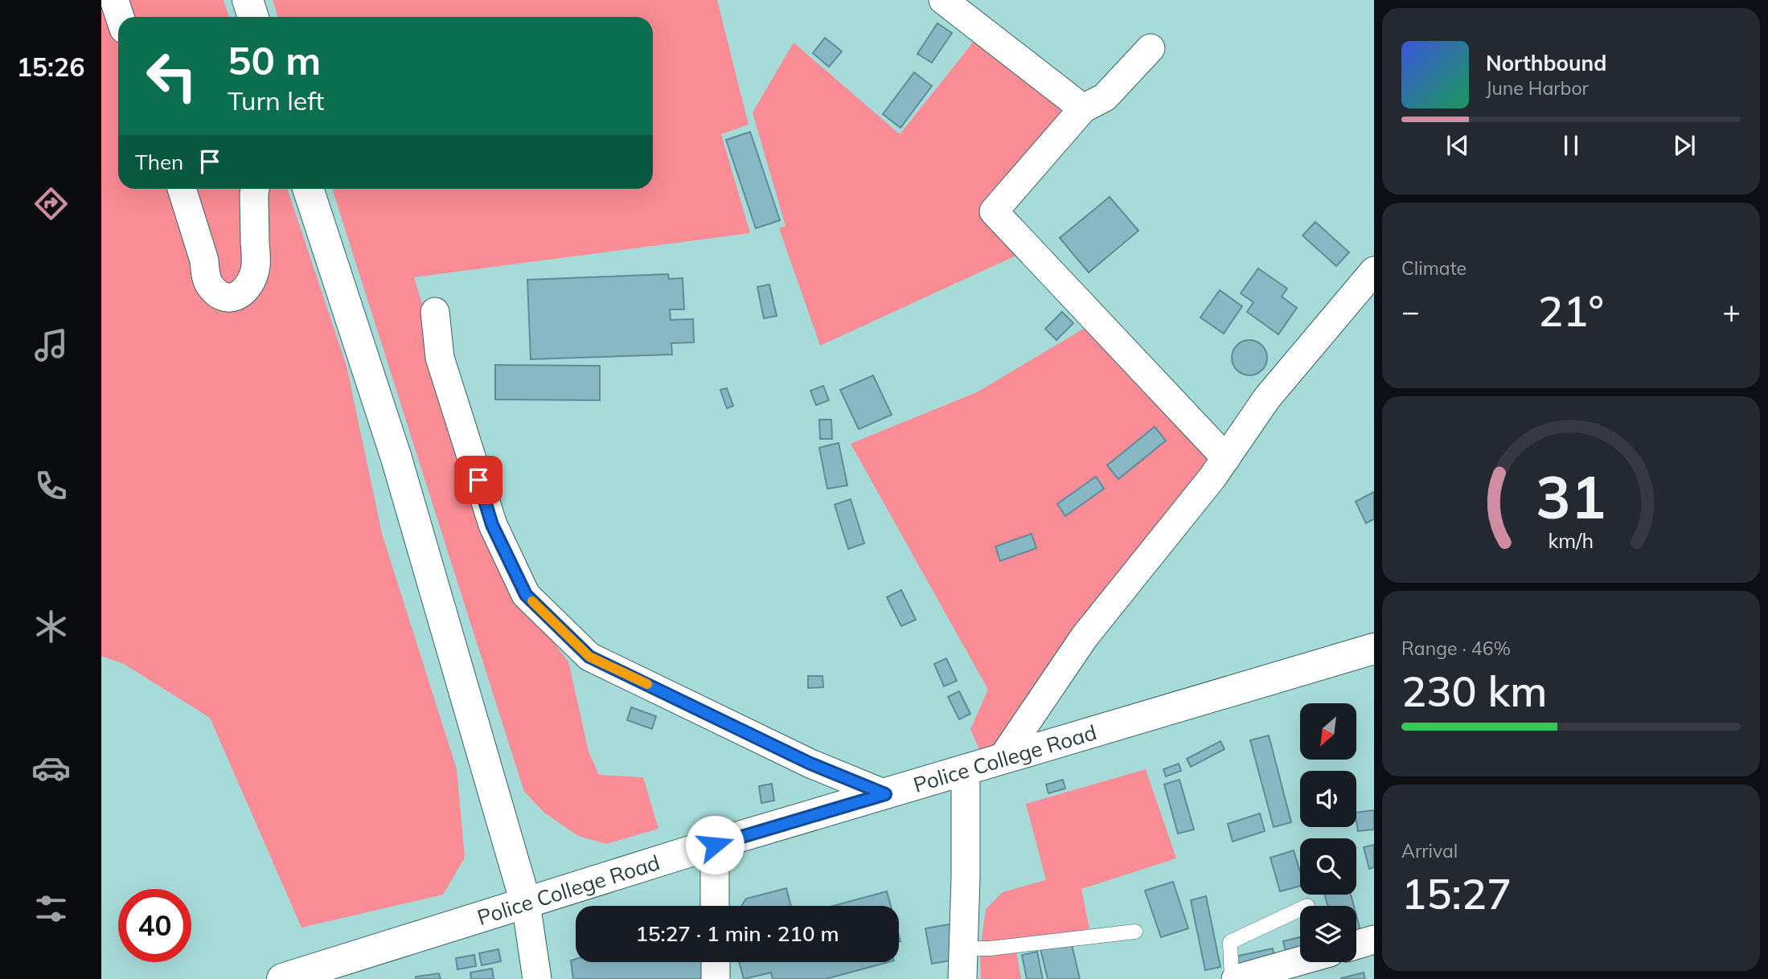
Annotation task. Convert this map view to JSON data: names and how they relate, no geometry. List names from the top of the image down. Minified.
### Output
{"streets":{"street":["Police College Road"]},"north":"bottom left","page":{"tabs":"15:26","turn":["50 m","Turn left"],"song":["Northbound","June Harbor"],"then":"Then","tile":["Climate",["Range · 46%","230 km"],["Arrival","15:27"]],"heat":["−","21°","+"],"limit":"40","trip":"15:27 · 1 min · 210 m","gauge":["31","km/h"]}}
